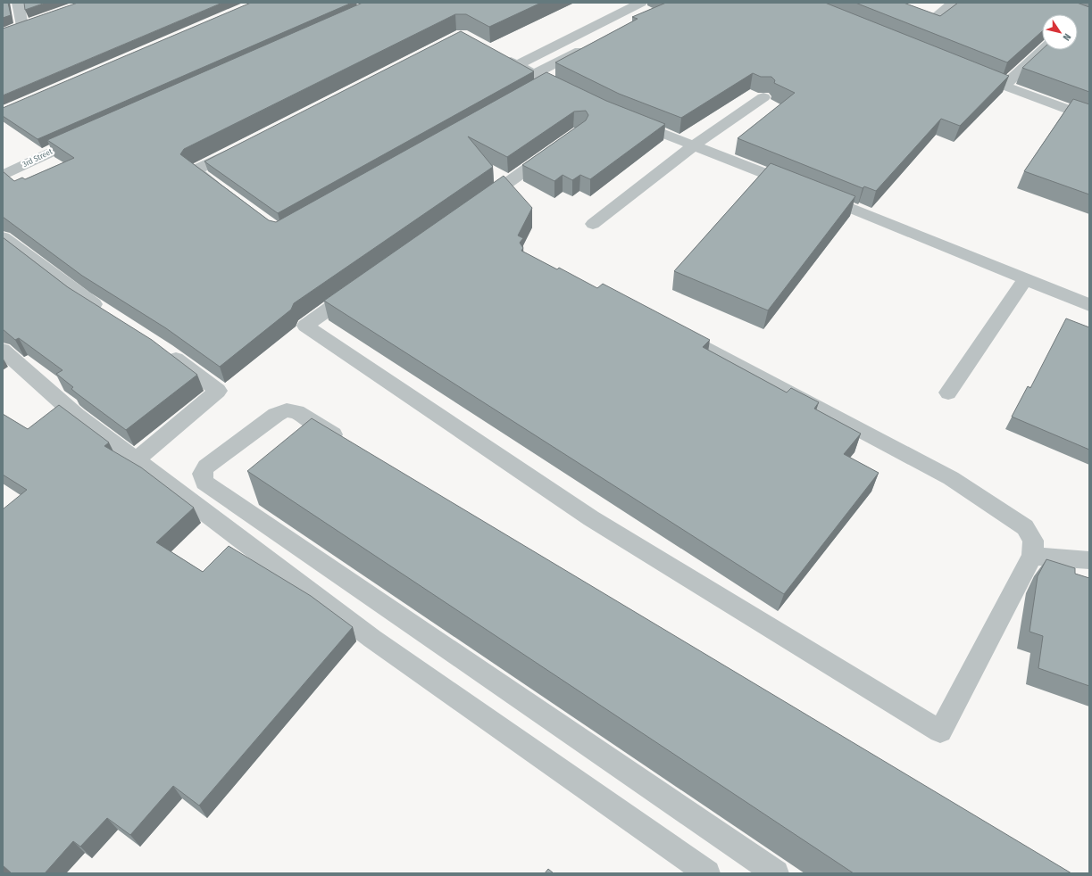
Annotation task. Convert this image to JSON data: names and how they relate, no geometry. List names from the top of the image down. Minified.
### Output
{"streets":{"street":["3rd Street"]},"north":"bottom right"}
